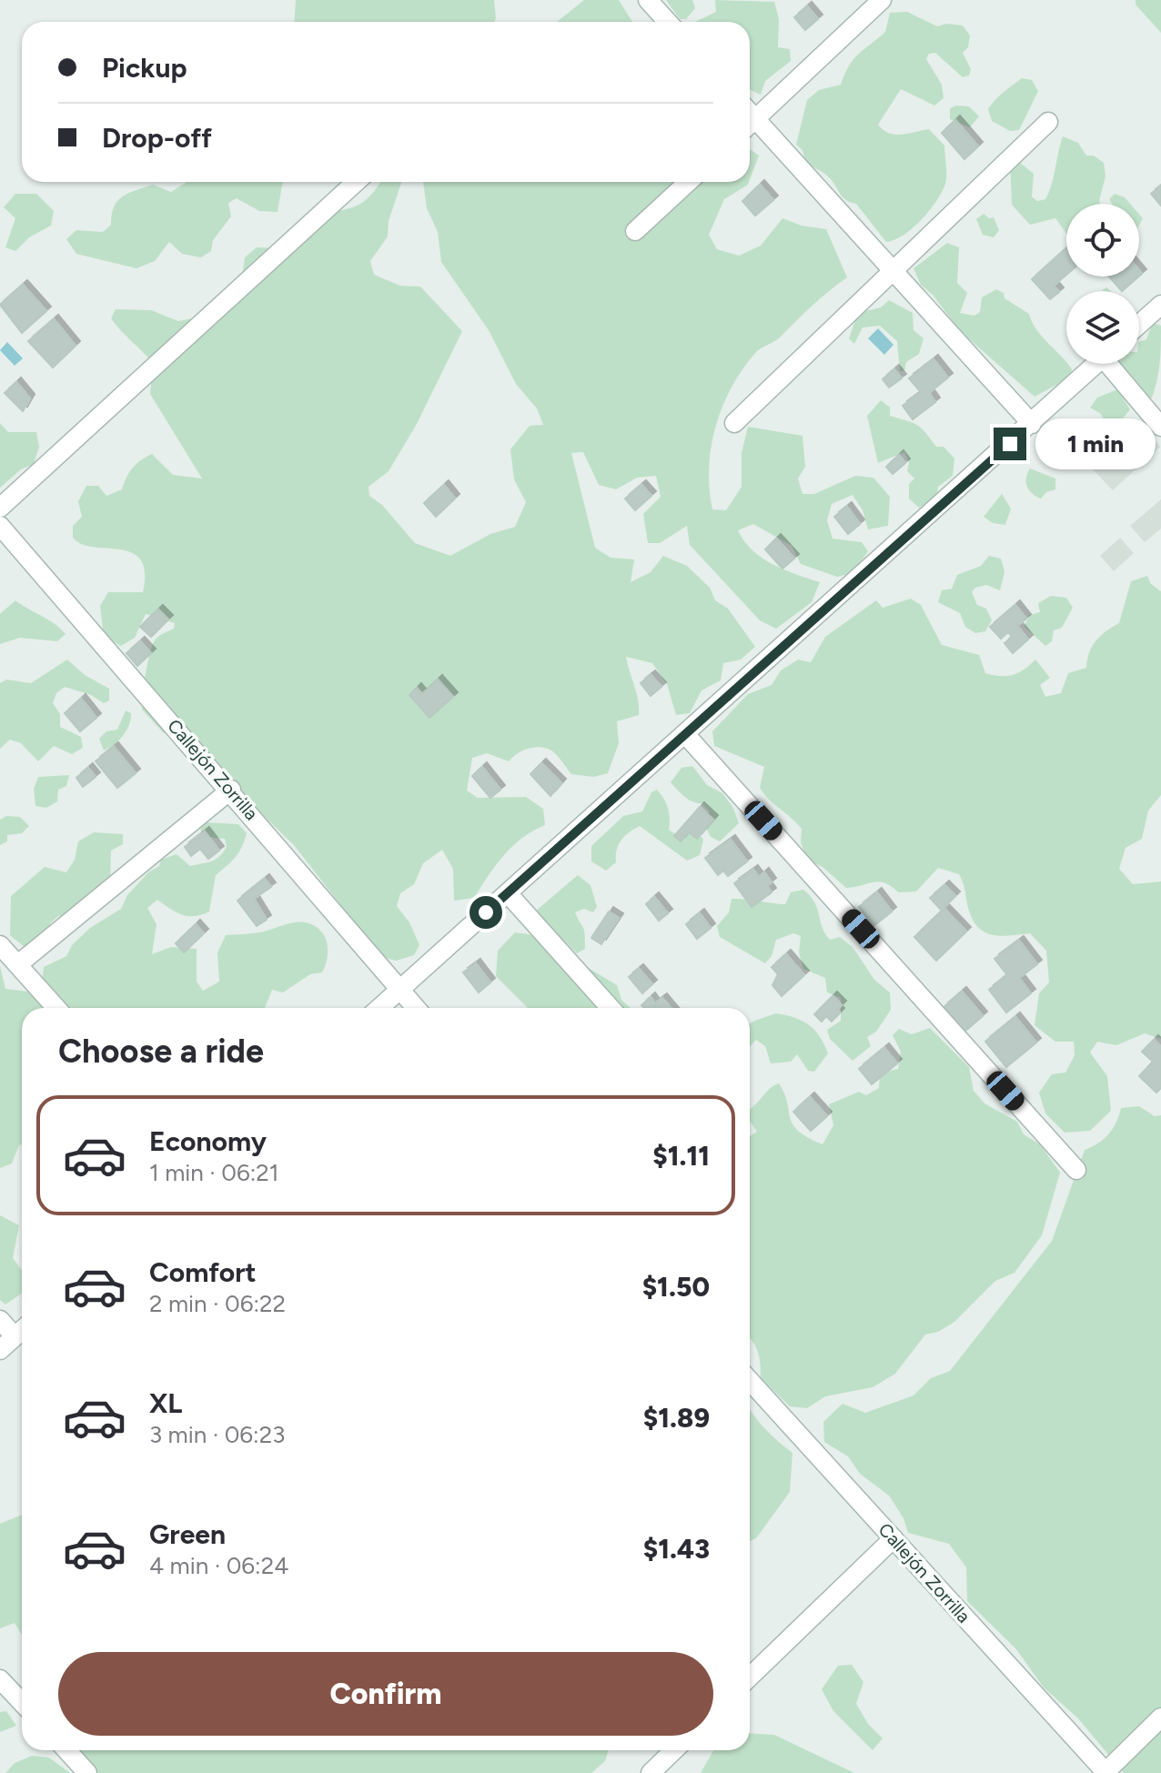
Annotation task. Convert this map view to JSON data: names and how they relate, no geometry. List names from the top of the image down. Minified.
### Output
{"streets":{"street":["Callejón Zorrilla"]},"page":{"banner":["Pickup","Drop-off"],"bubble":"1 min","heading":"Choose a ride","list":[{"name":"Economy","note":"1 min · 06:21","value":"$1.11"},{"name":"Comfort","note":"2 min · 06:22","value":"$1.50"},{"name":"XL","note":"3 min · 06:23","value":"$1.89"},{"name":"Green","note":"4 min · 06:24","value":"$1.43"}],"buttons":"Confirm"}}
